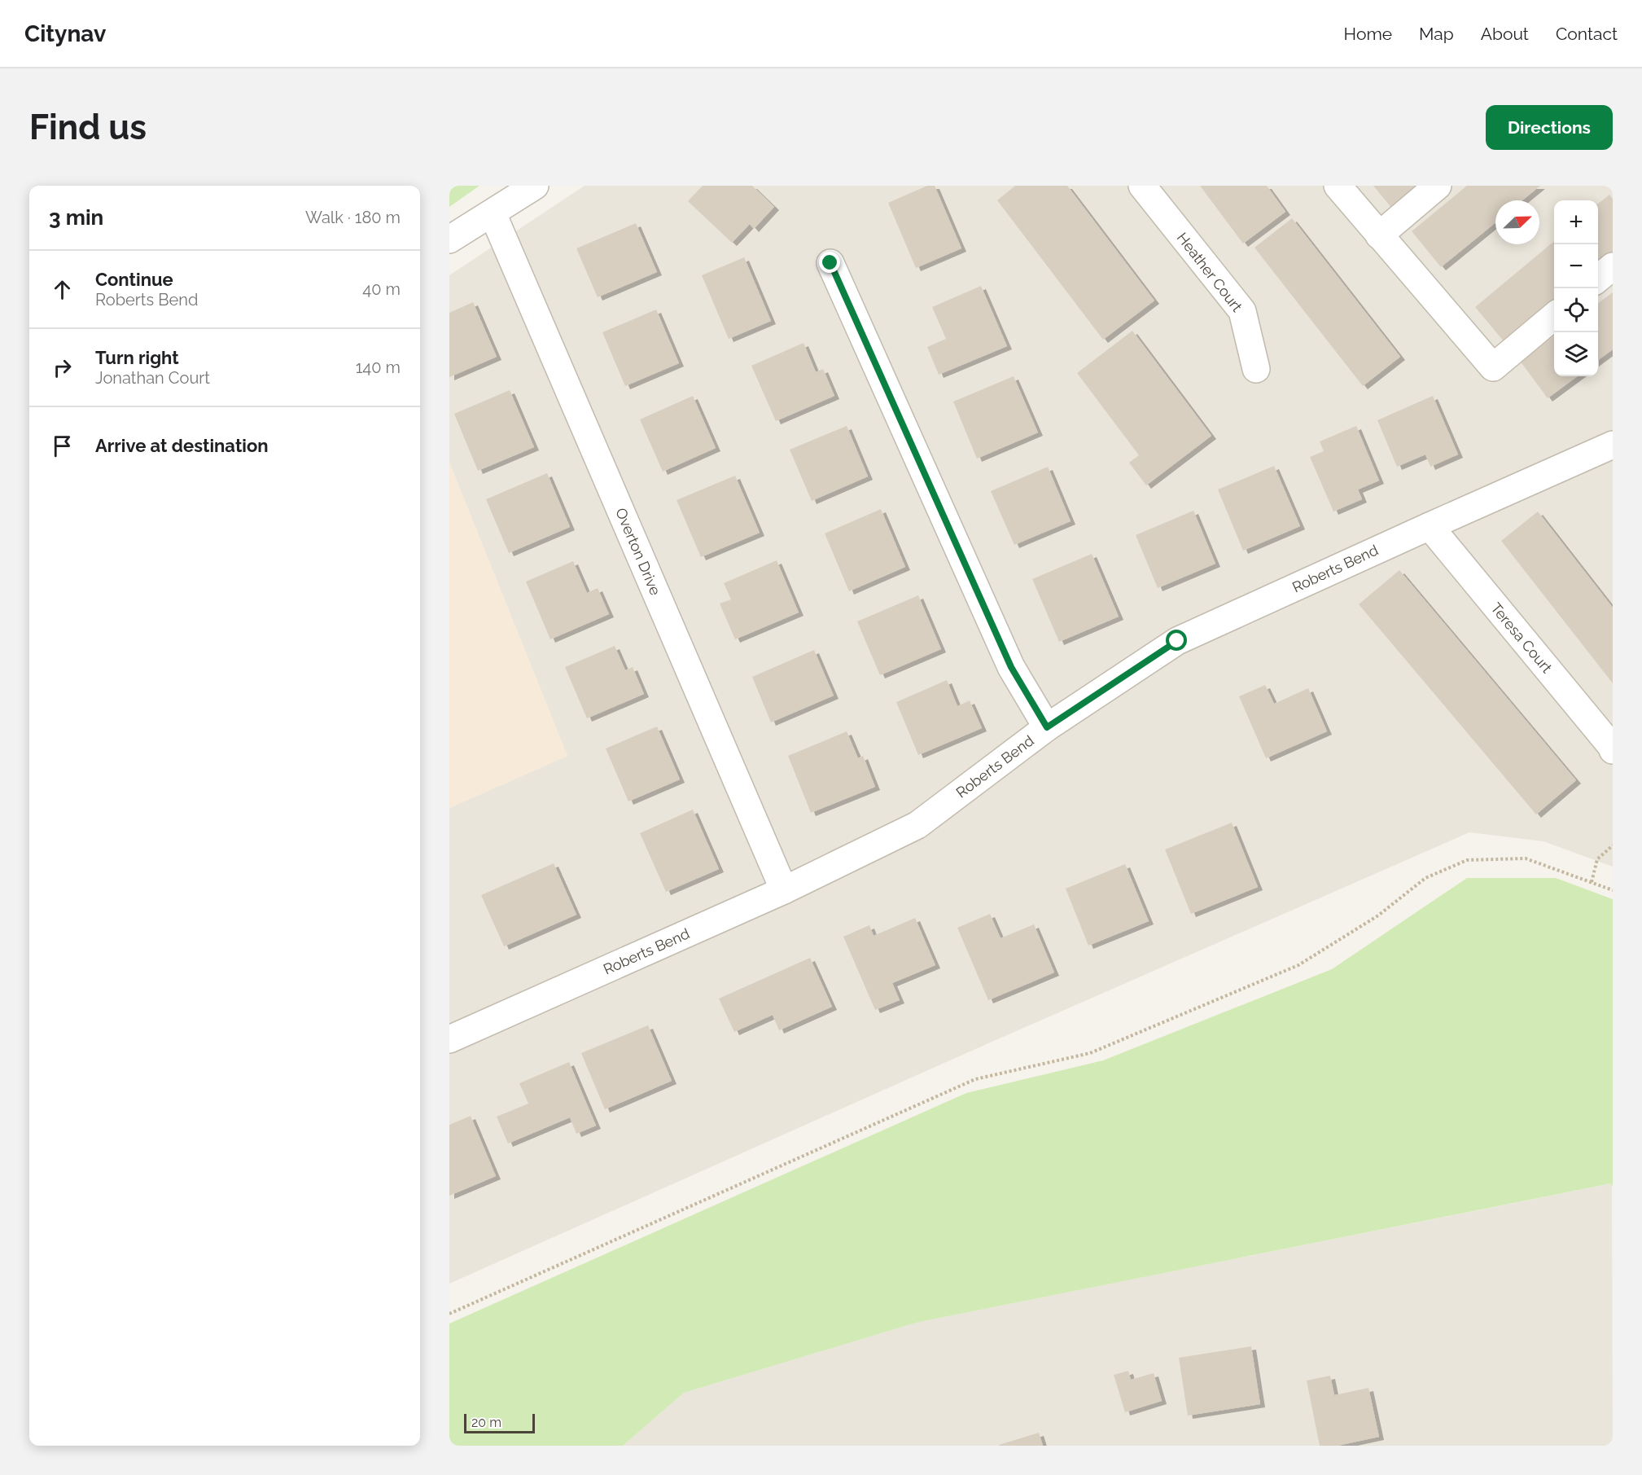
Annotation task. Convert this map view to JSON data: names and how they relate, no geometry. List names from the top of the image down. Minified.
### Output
{"streets":{"street":["Heather Court","Overton Drive","Roberts Bend","Teresa Court"]},"crossings":[["Overton Drive","Roberts Bend"],["Roberts Bend","Teresa Court"]],"scale_bar":"20 m","north":"top right","page":{"header":"Citynav","nav":["Home","Map","About","Contact"],"buttons":"Directions","title":"Find us","heading":["3 min","Walk · 180 m"],"map_buttons":["+","−"],"list":[["Continue","Roberts Bend","40 m"],["Turn right","Jonathan Court","140 m"],"Arrive at destination"],"scale":"20 m"}}
